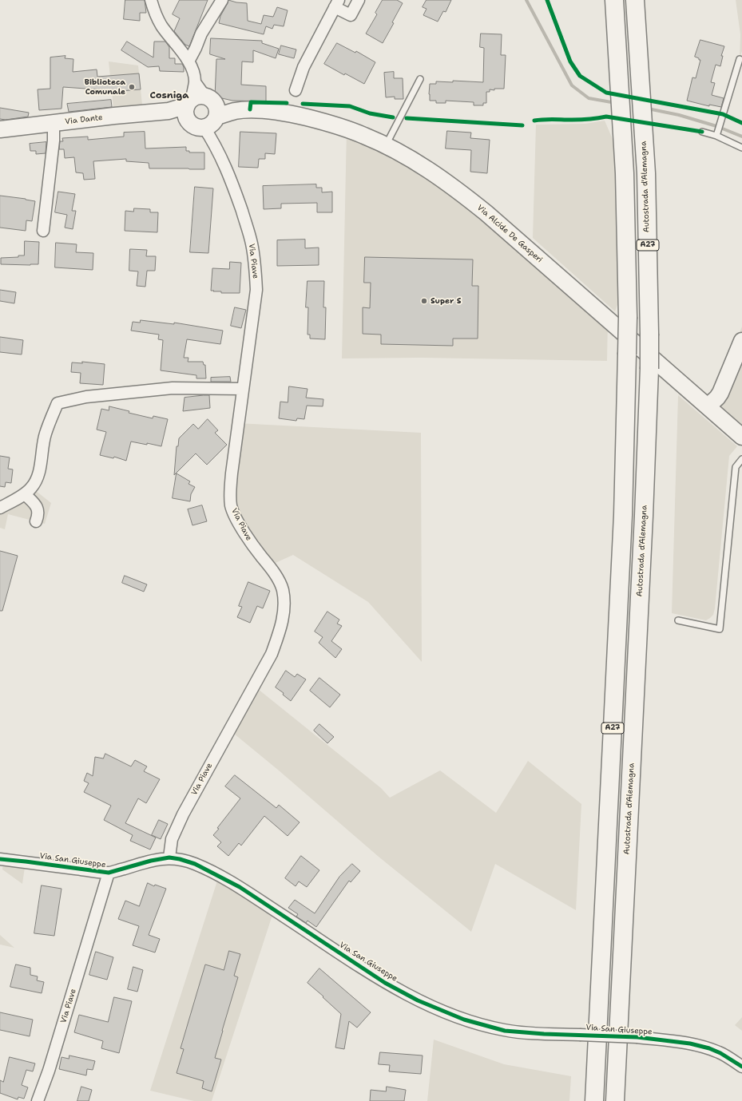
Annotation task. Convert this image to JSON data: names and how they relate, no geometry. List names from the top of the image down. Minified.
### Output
{"streets":{"highway":["Autostrada d'Alemagna","A27"],"street":["Via Dante","Via Alcide De Gasperi","Via Piave","Via San Giuseppe"]},"crossings":[["Via Dante","Via Alcide De Gasperi"],["Via Dante","Via Piave"],["Via Alcide De Gasperi","Via Piave"],["Via Piave","Via San Giuseppe"]],"districts":["Cosniga"],"places":["Biblioteca Comunale","Super S"]}
